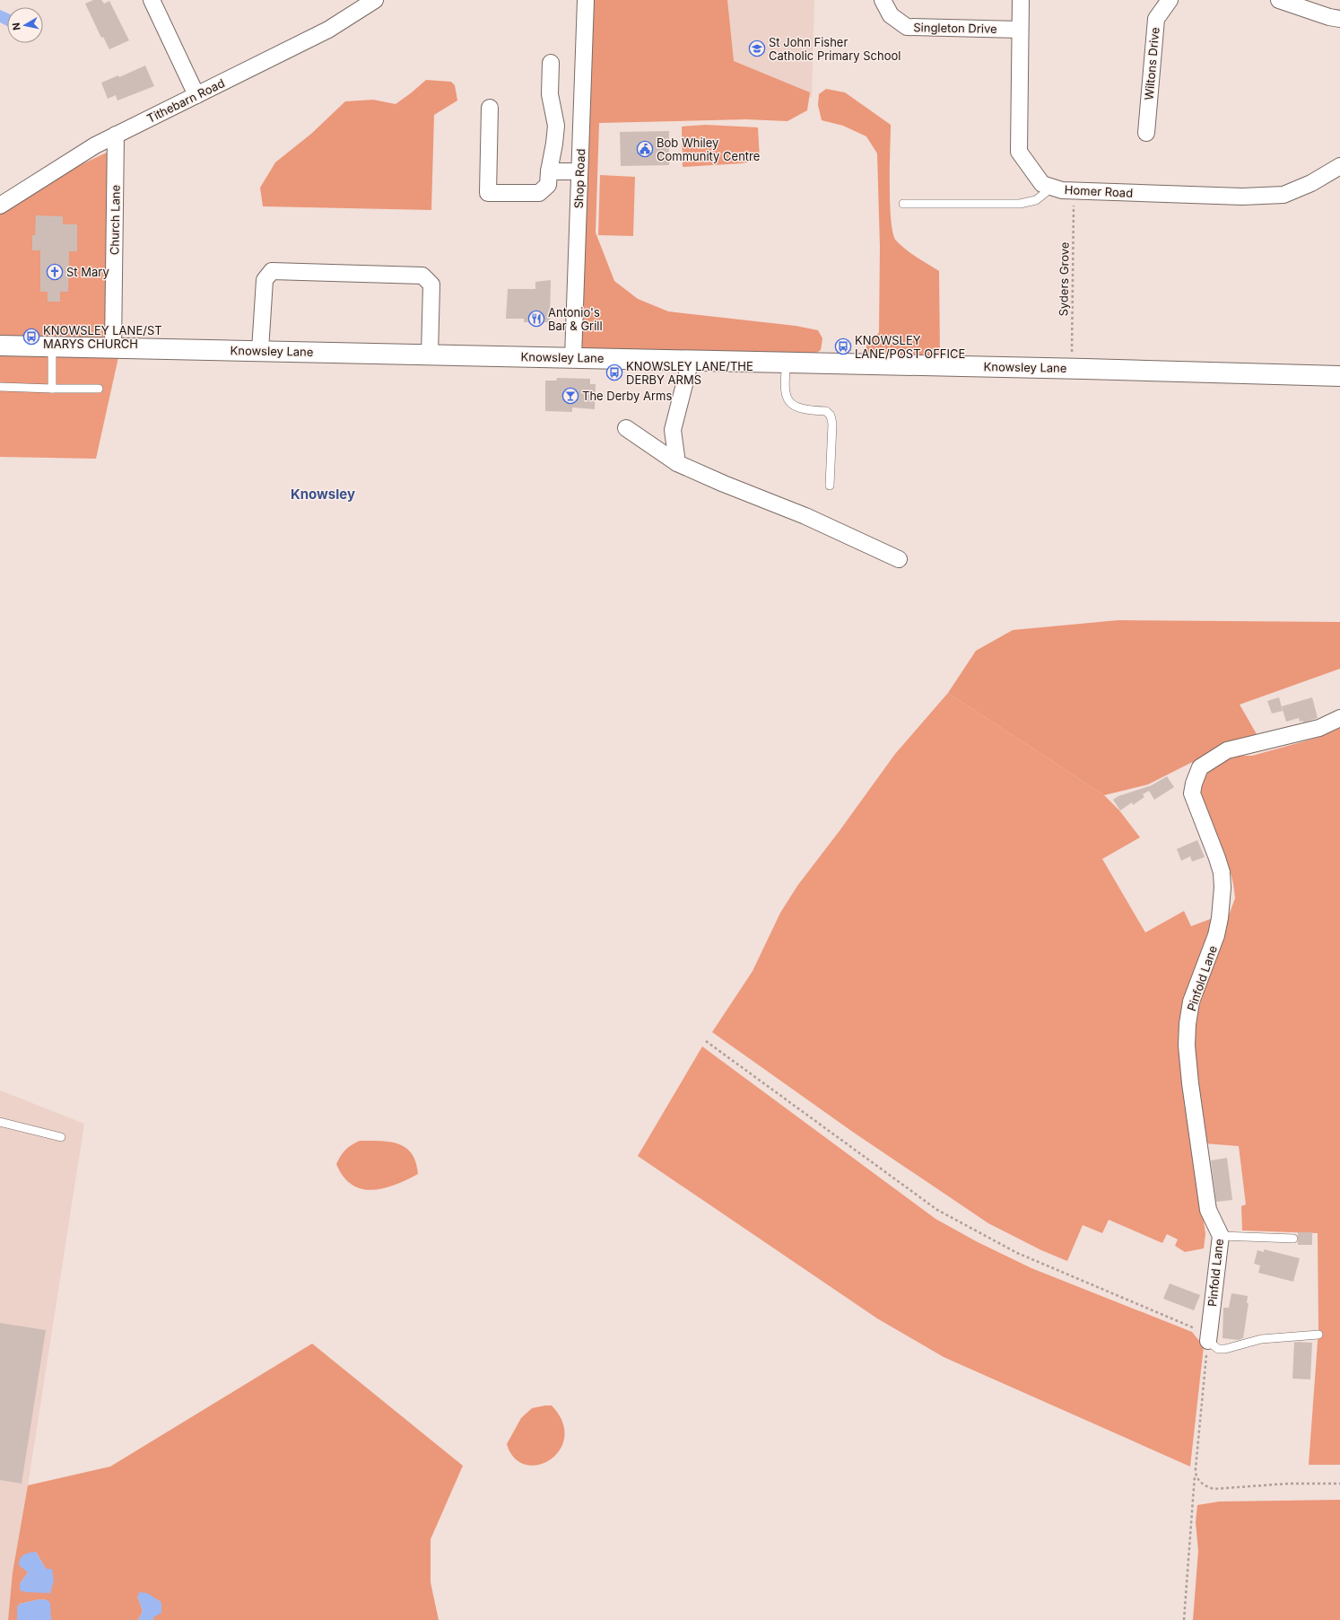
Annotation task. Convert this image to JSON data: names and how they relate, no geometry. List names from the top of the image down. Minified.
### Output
{"streets":{"main road":["Knowsley Lane"],"street":["Singleton Drive","Wiltons Drive","Tithebarn Road","Shop Road","Homer Road","Church Lane","Pinfold Lane"],"path":["Syders Grove"]},"crossings":[["Singleton Drive","Homer Road"],["Tithebarn Road","Church Lane"],["Shop Road","Knowsley Lane"],["Homer Road","Syders Grove"],["Church Lane","Knowsley Lane"],["Syders Grove","Knowsley Lane"]],"districts":["Knowsley"],"places":{"school or university":["St John Fisher Catholic Primary School"],"public building":["Bob Whiley Community Centre"],"church":["St Mary"],"restaurant":["Antonio's Bar & Grill"],"bus stop":["KNOWSLEY LANE/ST MARYS CHURCH","KNOWSLEY LANE/POST OFFICE","KNOWSLEY LANE/THE DERBY ARMS"],"bar":["The Derby Arms"]},"north":"left"}
